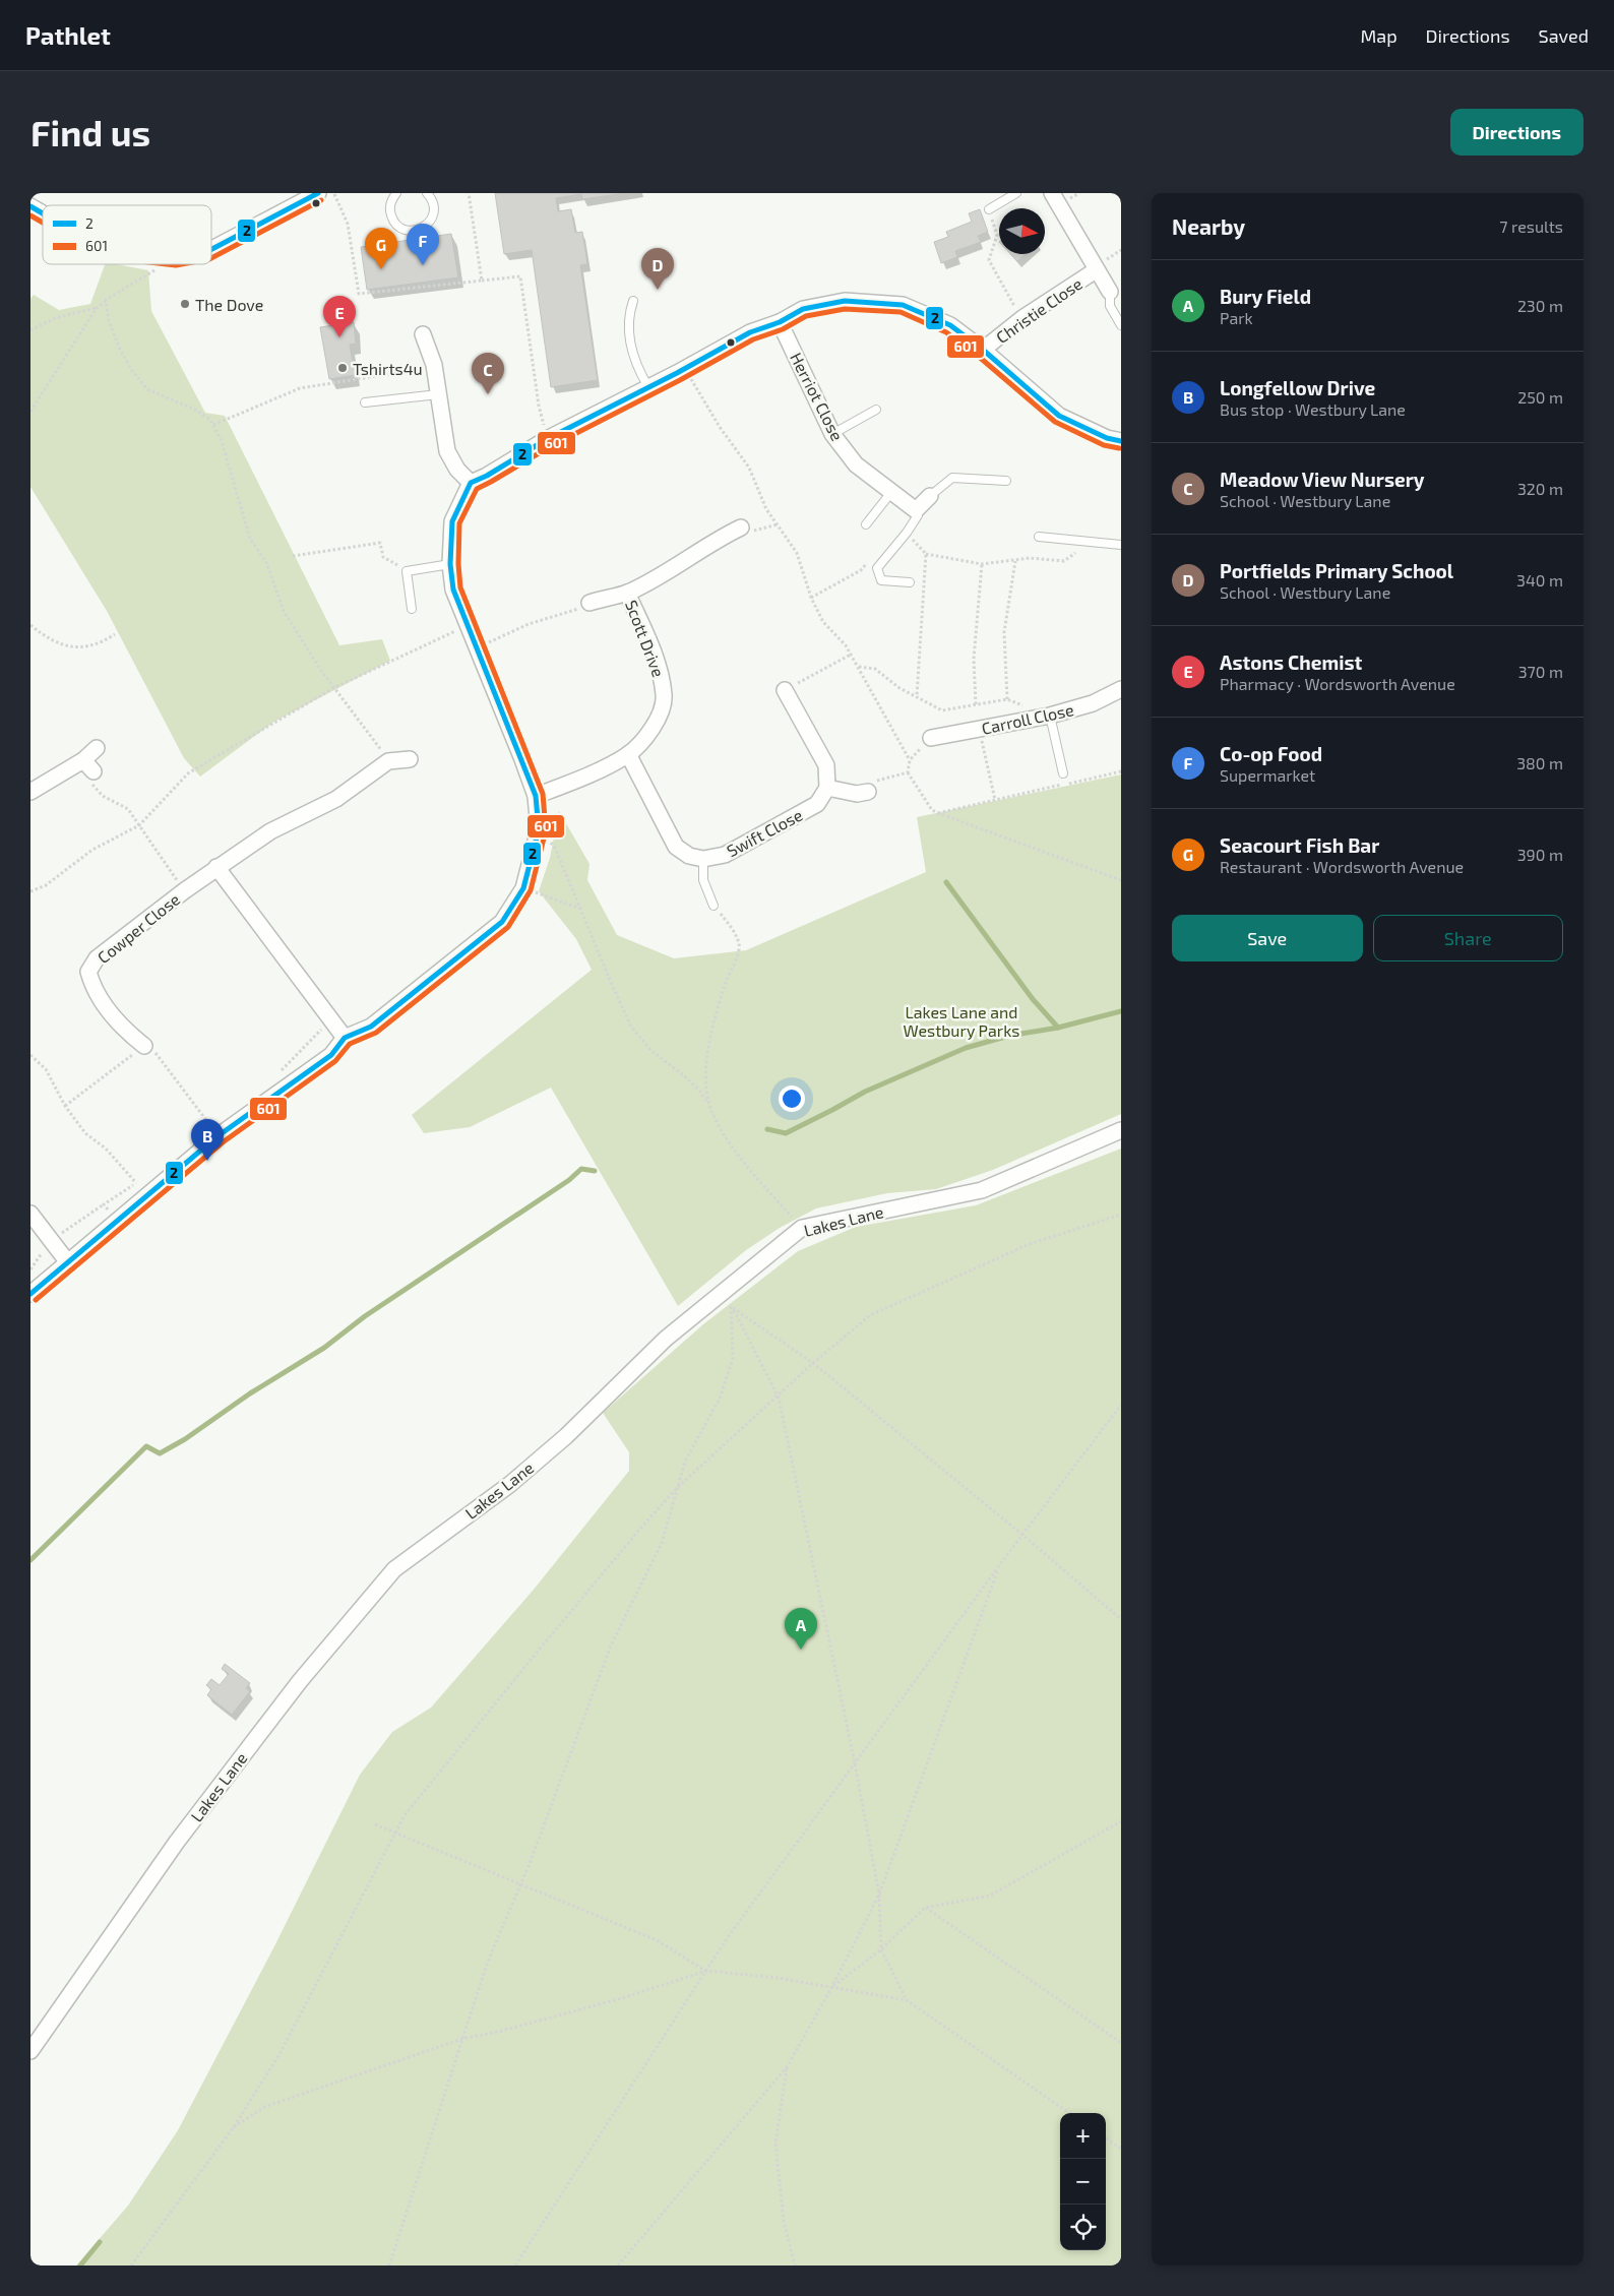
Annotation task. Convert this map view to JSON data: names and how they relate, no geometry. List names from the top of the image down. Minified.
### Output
{"streets":{"street":["Christie Close","Herriot Close","Scott Drive","Carroll Close","Swift Close","Cowper Close","Lakes Lane"]},"parks":["Lakes Lane and Westbury Parks"],"places":["The Dove","Tshirts4u"],"lines":["transit line 2","transit line 601"],"legend":["2","601"],"north":"right","page":{"header":"Pathlet","nav":["Map","Directions","Saved"],"buttons":["Directions",["Save","Share"]],"title":"Find us","heading":["Nearby","7 results"],"pins":["F","G","D","E","C","B","A"],"list":[{"mark":"A","name":"Bury Field","note":"Park","value":"230 m"},{"mark":"B","name":"Longfellow Drive","note":"Bus stop · Westbury Lane","value":"250 m"},{"mark":"C","name":"Meadow View Nursery","note":"School · Westbury Lane","value":"320 m"},{"mark":"D","name":"Portfields Primary School","note":"School · Westbury Lane","value":"340 m"},{"mark":"E","name":"Astons Chemist","note":"Pharmacy · Wordsworth Avenue","value":"370 m"},{"mark":"F","name":"Co-op Food","note":"Supermarket","value":"380 m"},{"mark":"G","name":"Seacourt Fish Bar","note":"Restaurant · Wordsworth Avenue","value":"390 m"}],"map_buttons":["+","−"]}}
